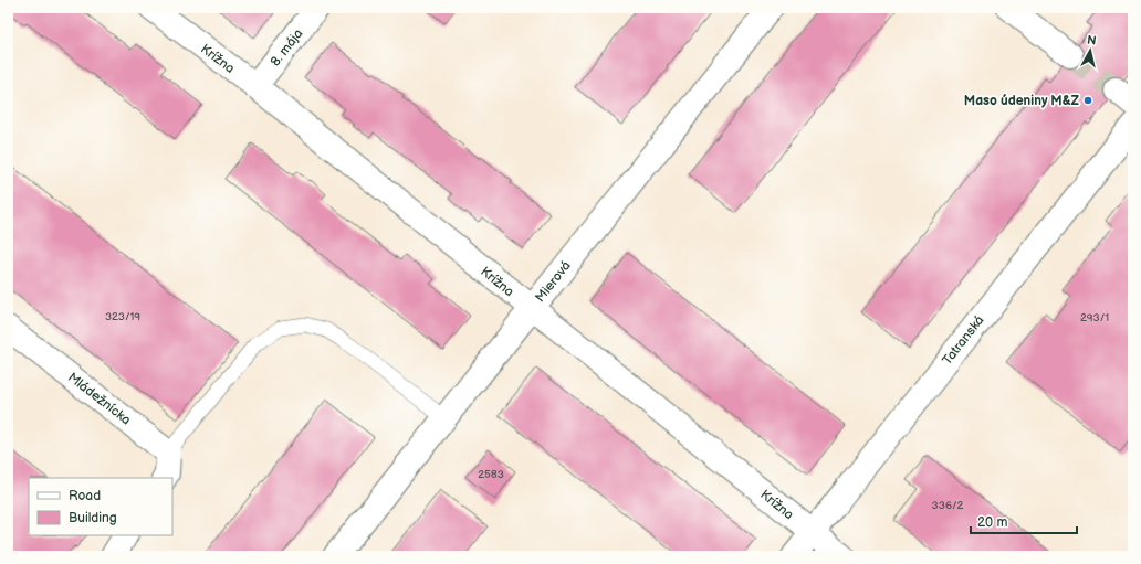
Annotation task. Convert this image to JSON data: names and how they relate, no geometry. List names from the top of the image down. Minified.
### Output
{"streets":{"street":["8. mája","Krížna","Mierová","Tatranská","Mládežnícka"]},"crossings":[["8. mája","Krížna"],["Krížna","Mierová"],["Krížna","Tatranská"]],"places":["Maso údeniny M&Z"],"house_numbers":["323/19","293/1","2583","336/2"],"legend":["Road","Building"],"scale_bar":"20 m","north":"top"}
